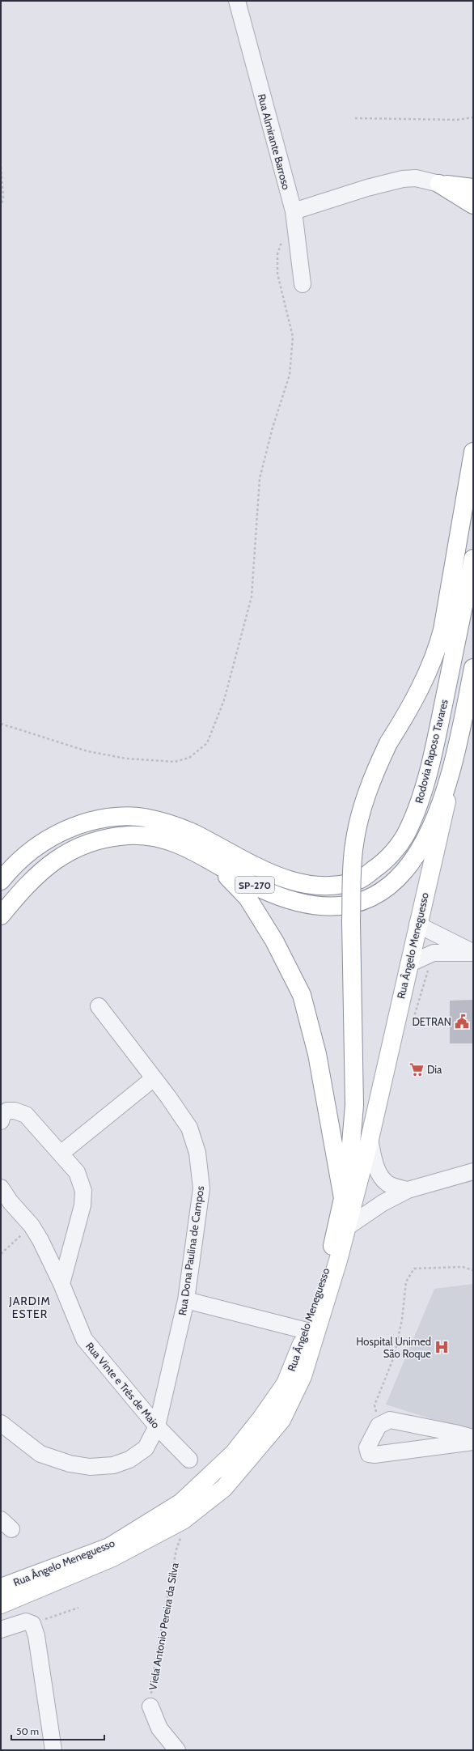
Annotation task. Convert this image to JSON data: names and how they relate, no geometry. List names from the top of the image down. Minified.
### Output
{"streets":{"main road":["Rodovia Raposo Tavares","SP-270","Rua Ângelo Meneguesso"],"street":["Rua Almirante Barroso","Rua Dona Paulina de Campos","Rua Vinte e Três de Maio"],"path":["Viela Antonio Pereira da Silva"]},"crossings":[["SP-270","Rua Ângelo Meneguesso"],["Rua Ângelo Meneguesso","Viela Antonio Pereira da Silva"],["Rua Dona Paulina de Campos","Rua Vinte e Três de Maio"]],"districts":["JARDIM ESTER"],"places":{"public building":["DETRAN"],"supermarket":["Dia"],"hospital":["Hospital Unimed São Roque"]},"scale_bar":"50 m"}
